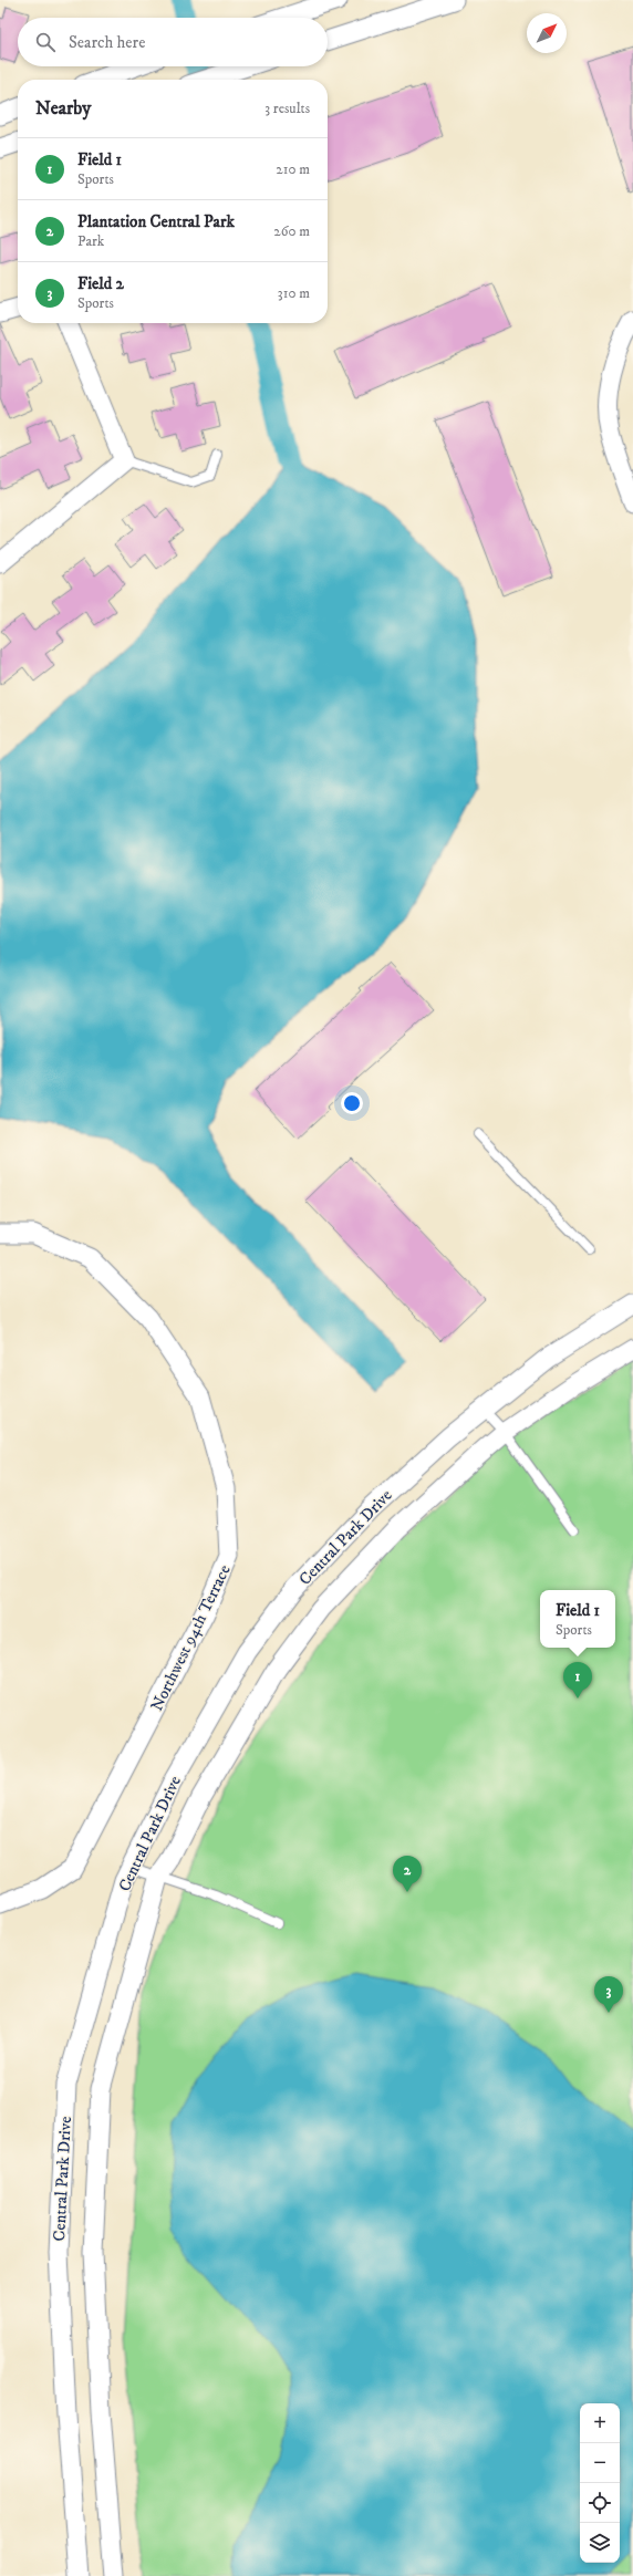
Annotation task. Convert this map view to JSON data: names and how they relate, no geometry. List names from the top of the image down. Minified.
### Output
{"streets":{"street":["Central Park Drive","Northwest 94th Terrace"]},"north":"top right","page":{"search":"Search here","heading":["Nearby","3 results"],"list":[{"mark":"1","name":"Field 1","note":"Sports","value":"210 m"},{"mark":"2","name":"Plantation Central Park","note":"Park","value":"260 m"},{"mark":"3","name":"Field 2","note":"Sports","value":"310 m"}],"popup":["Field 1","Sports"],"pins":["1","2","3"],"map_buttons":["+","−"]}}
